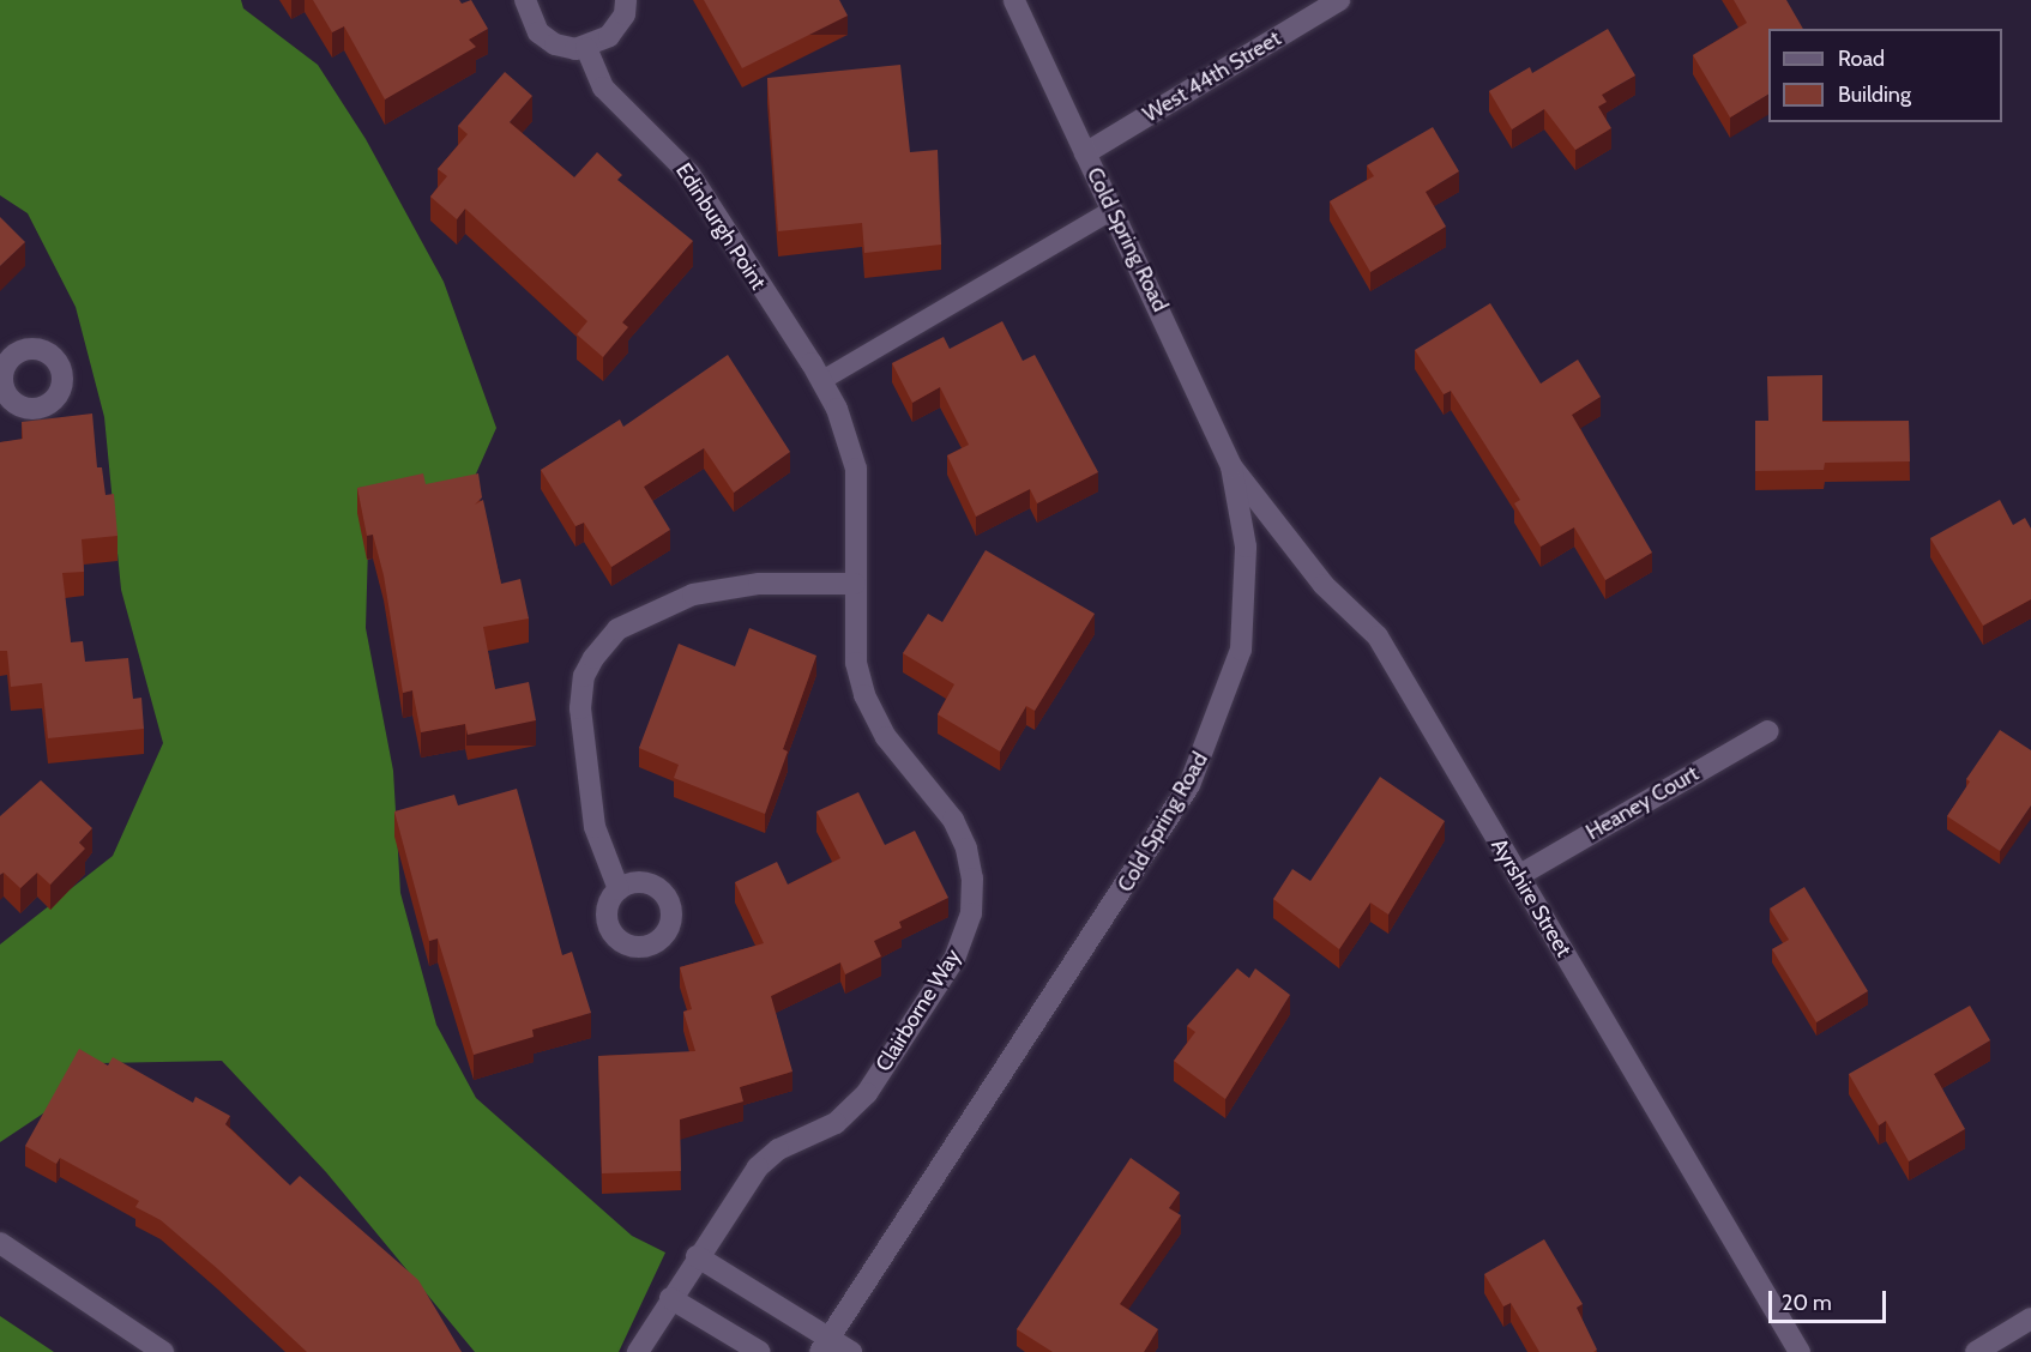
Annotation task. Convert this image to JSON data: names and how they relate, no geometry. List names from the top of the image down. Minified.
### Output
{"streets":{"street":["West 44th Street","Edinburgh Point","Cold Spring Road","Heaney Court","Ayrshire Street","Clairborne Way"]},"crossings":[["West 44th Street","Cold Spring Road"],["Edinburgh Point","Clairborne Way"],["Cold Spring Road","Ayrshire Street"],["Heaney Court","Ayrshire Street"]],"legend":["Road","Building"],"scale_bar":"20 m"}
